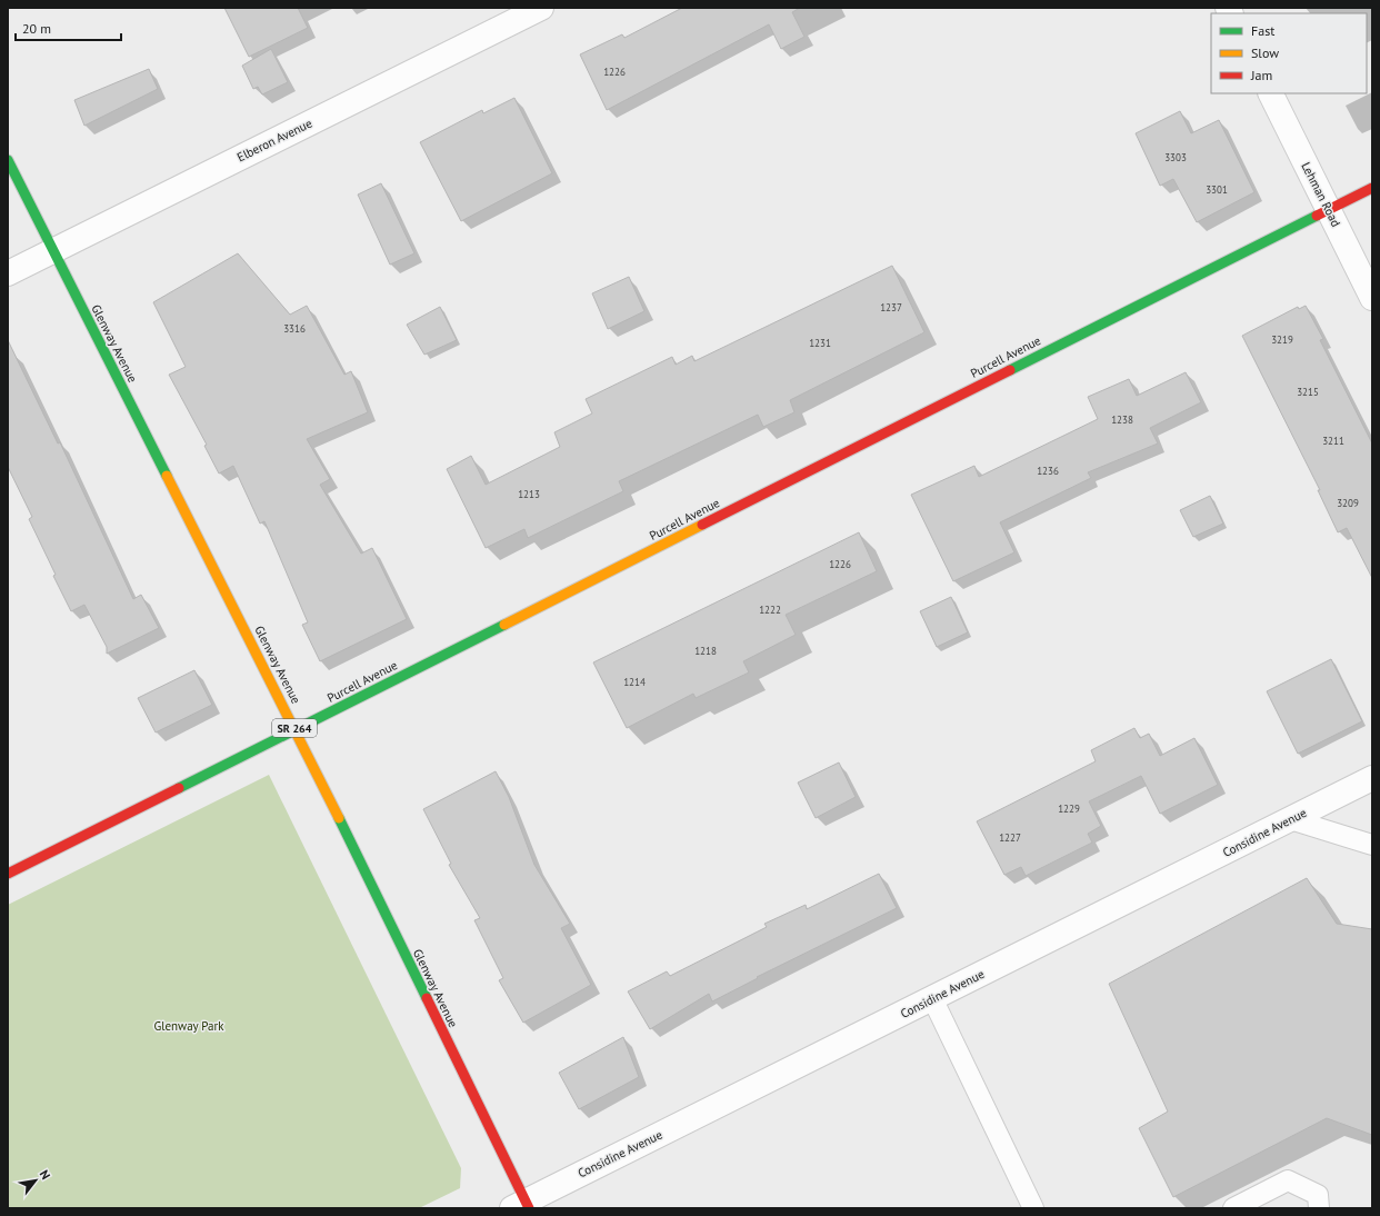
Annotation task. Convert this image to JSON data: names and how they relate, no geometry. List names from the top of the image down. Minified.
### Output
{"streets":{"street":["Elberon Avenue","Lehman Road","Glenway Avenue","Purcell Avenue","SR 264","Considine Avenue"]},"crossings":[["Elberon Avenue","Glenway Avenue"],["Lehman Road","Purcell Avenue"],["Glenway Avenue","Purcell Avenue"],["Glenway Avenue","Considine Avenue"]],"parks":["Glenway Park"],"house_numbers":["1226","3303","3301","1237","3316","3219","1231","3215","1238","3211","1236","1213","3209","1226","1222","1218","1214","1229","1227"],"legend":["Fast","Slow","Jam"],"scale_bar":"20 m","north":"top right"}
